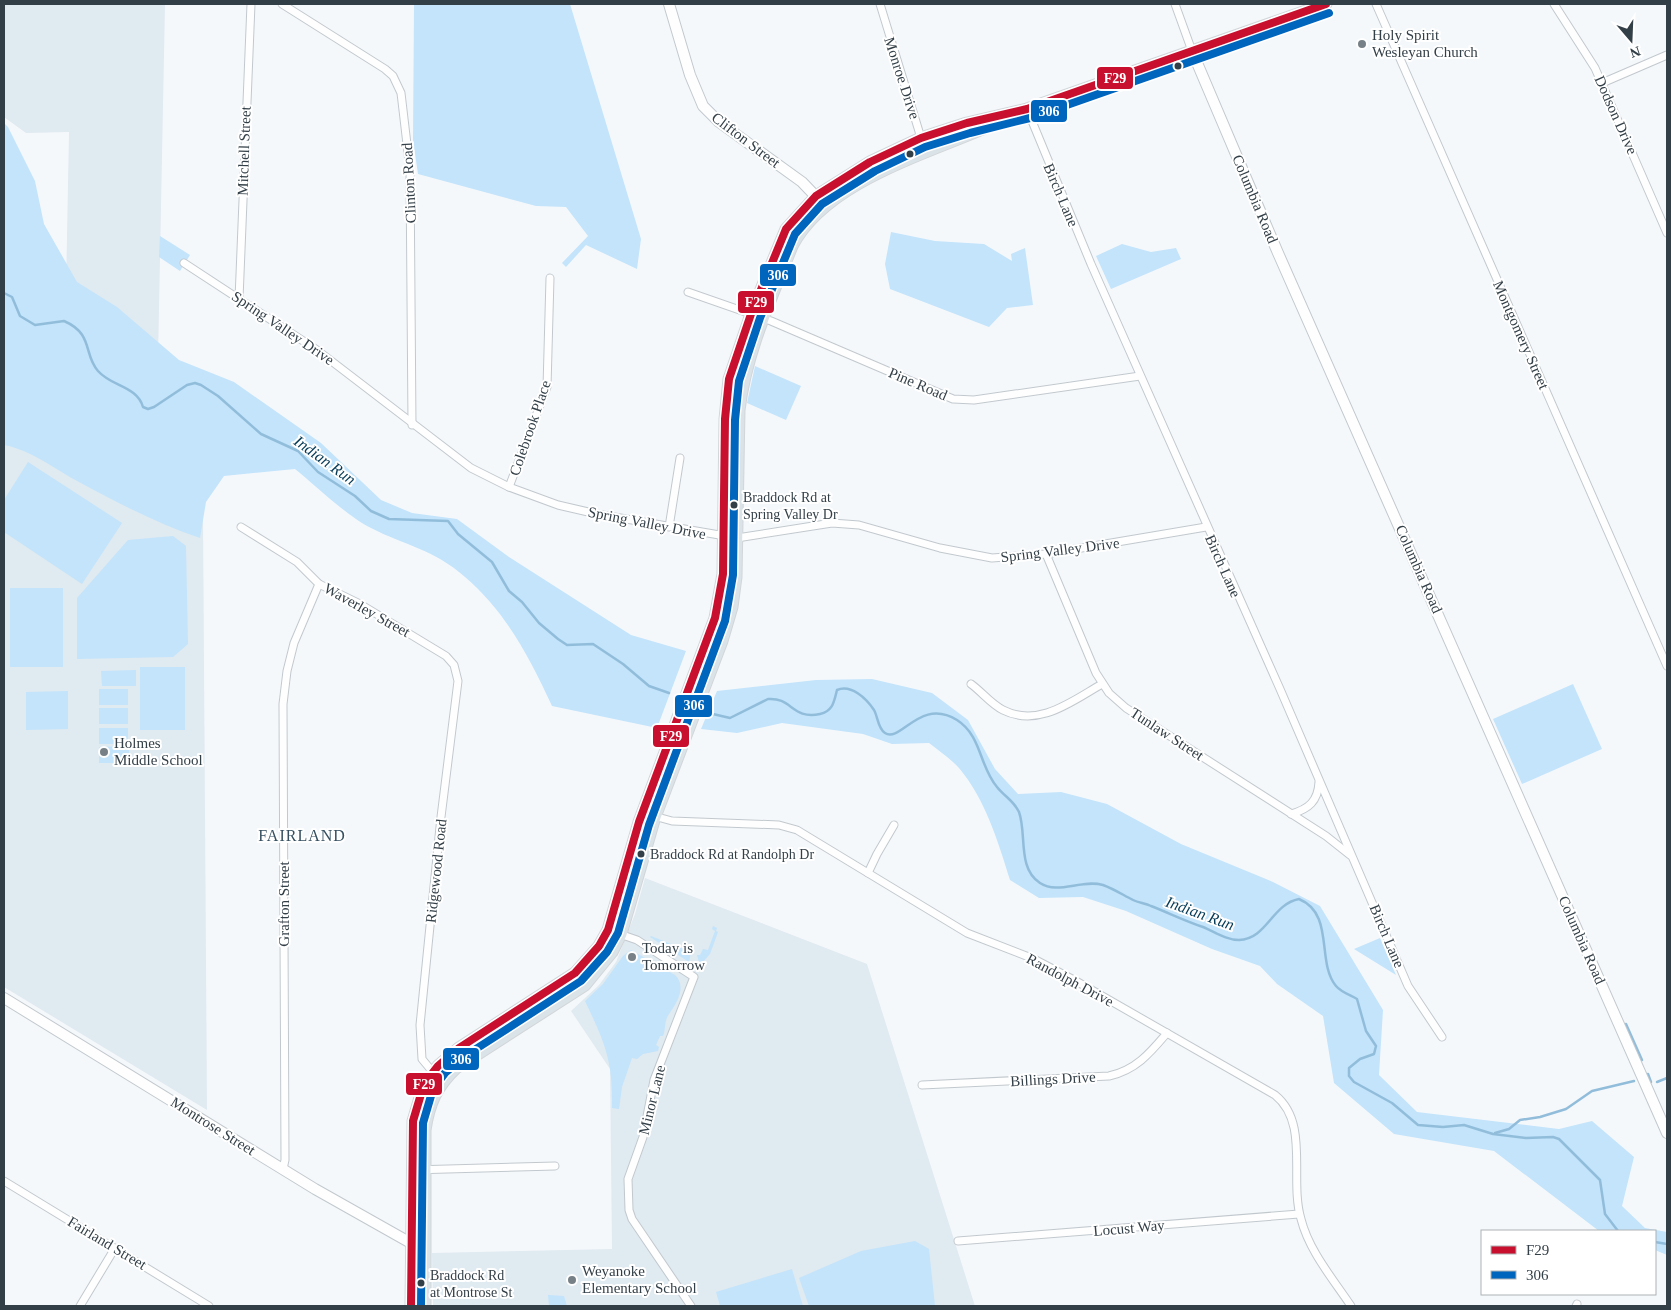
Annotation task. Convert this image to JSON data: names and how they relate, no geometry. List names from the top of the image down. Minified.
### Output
{"streets":{"street":["Monroe Drive","Dodson Drive","Clifton Street","Mitchell Street","Clinton Road","Birch Lane","Columbia Road","Spring Valley Drive","Montgomery Street","Pine Road","Colebrook Place","Waverley Street","Tunlaw Street","Ridgewood Road","Grafton Street","Randolph Drive","Billings Drive","Minor Lane","Montrose Street","Locust Way","Fairland Street"]},"crossings":[["Mitchell Street","Spring Valley Drive"],["Clinton Road","Spring Valley Drive"],["Birch Lane","Spring Valley Drive"],["Birch Lane","Pine Road"],["Birch Lane","Tunlaw Street"],["Spring Valley Drive","Colebrook Place"],["Spring Valley Drive","Tunlaw Street"],["Waverley Street","Ridgewood Road"],["Waverley Street","Grafton Street"],["Grafton Street","Montrose Street"],["Randolph Drive","Billings Drive"],["Randolph Drive","Locust Way"]],"districts":["FAIRLAND"],"water":["Indian Run"],"places":["Holy Spirit Wesleyan Church","Braddock Rd at Spring Valley Dr","Holmes Middle School","Braddock Rd at Randolph Dr","Today is Tomorrow","Weyanoke Elementary School","Braddock Rd at Montrose St"],"lines":["transit line F29","transit line 306"],"legend":["F29","306"],"north":"bottom"}
